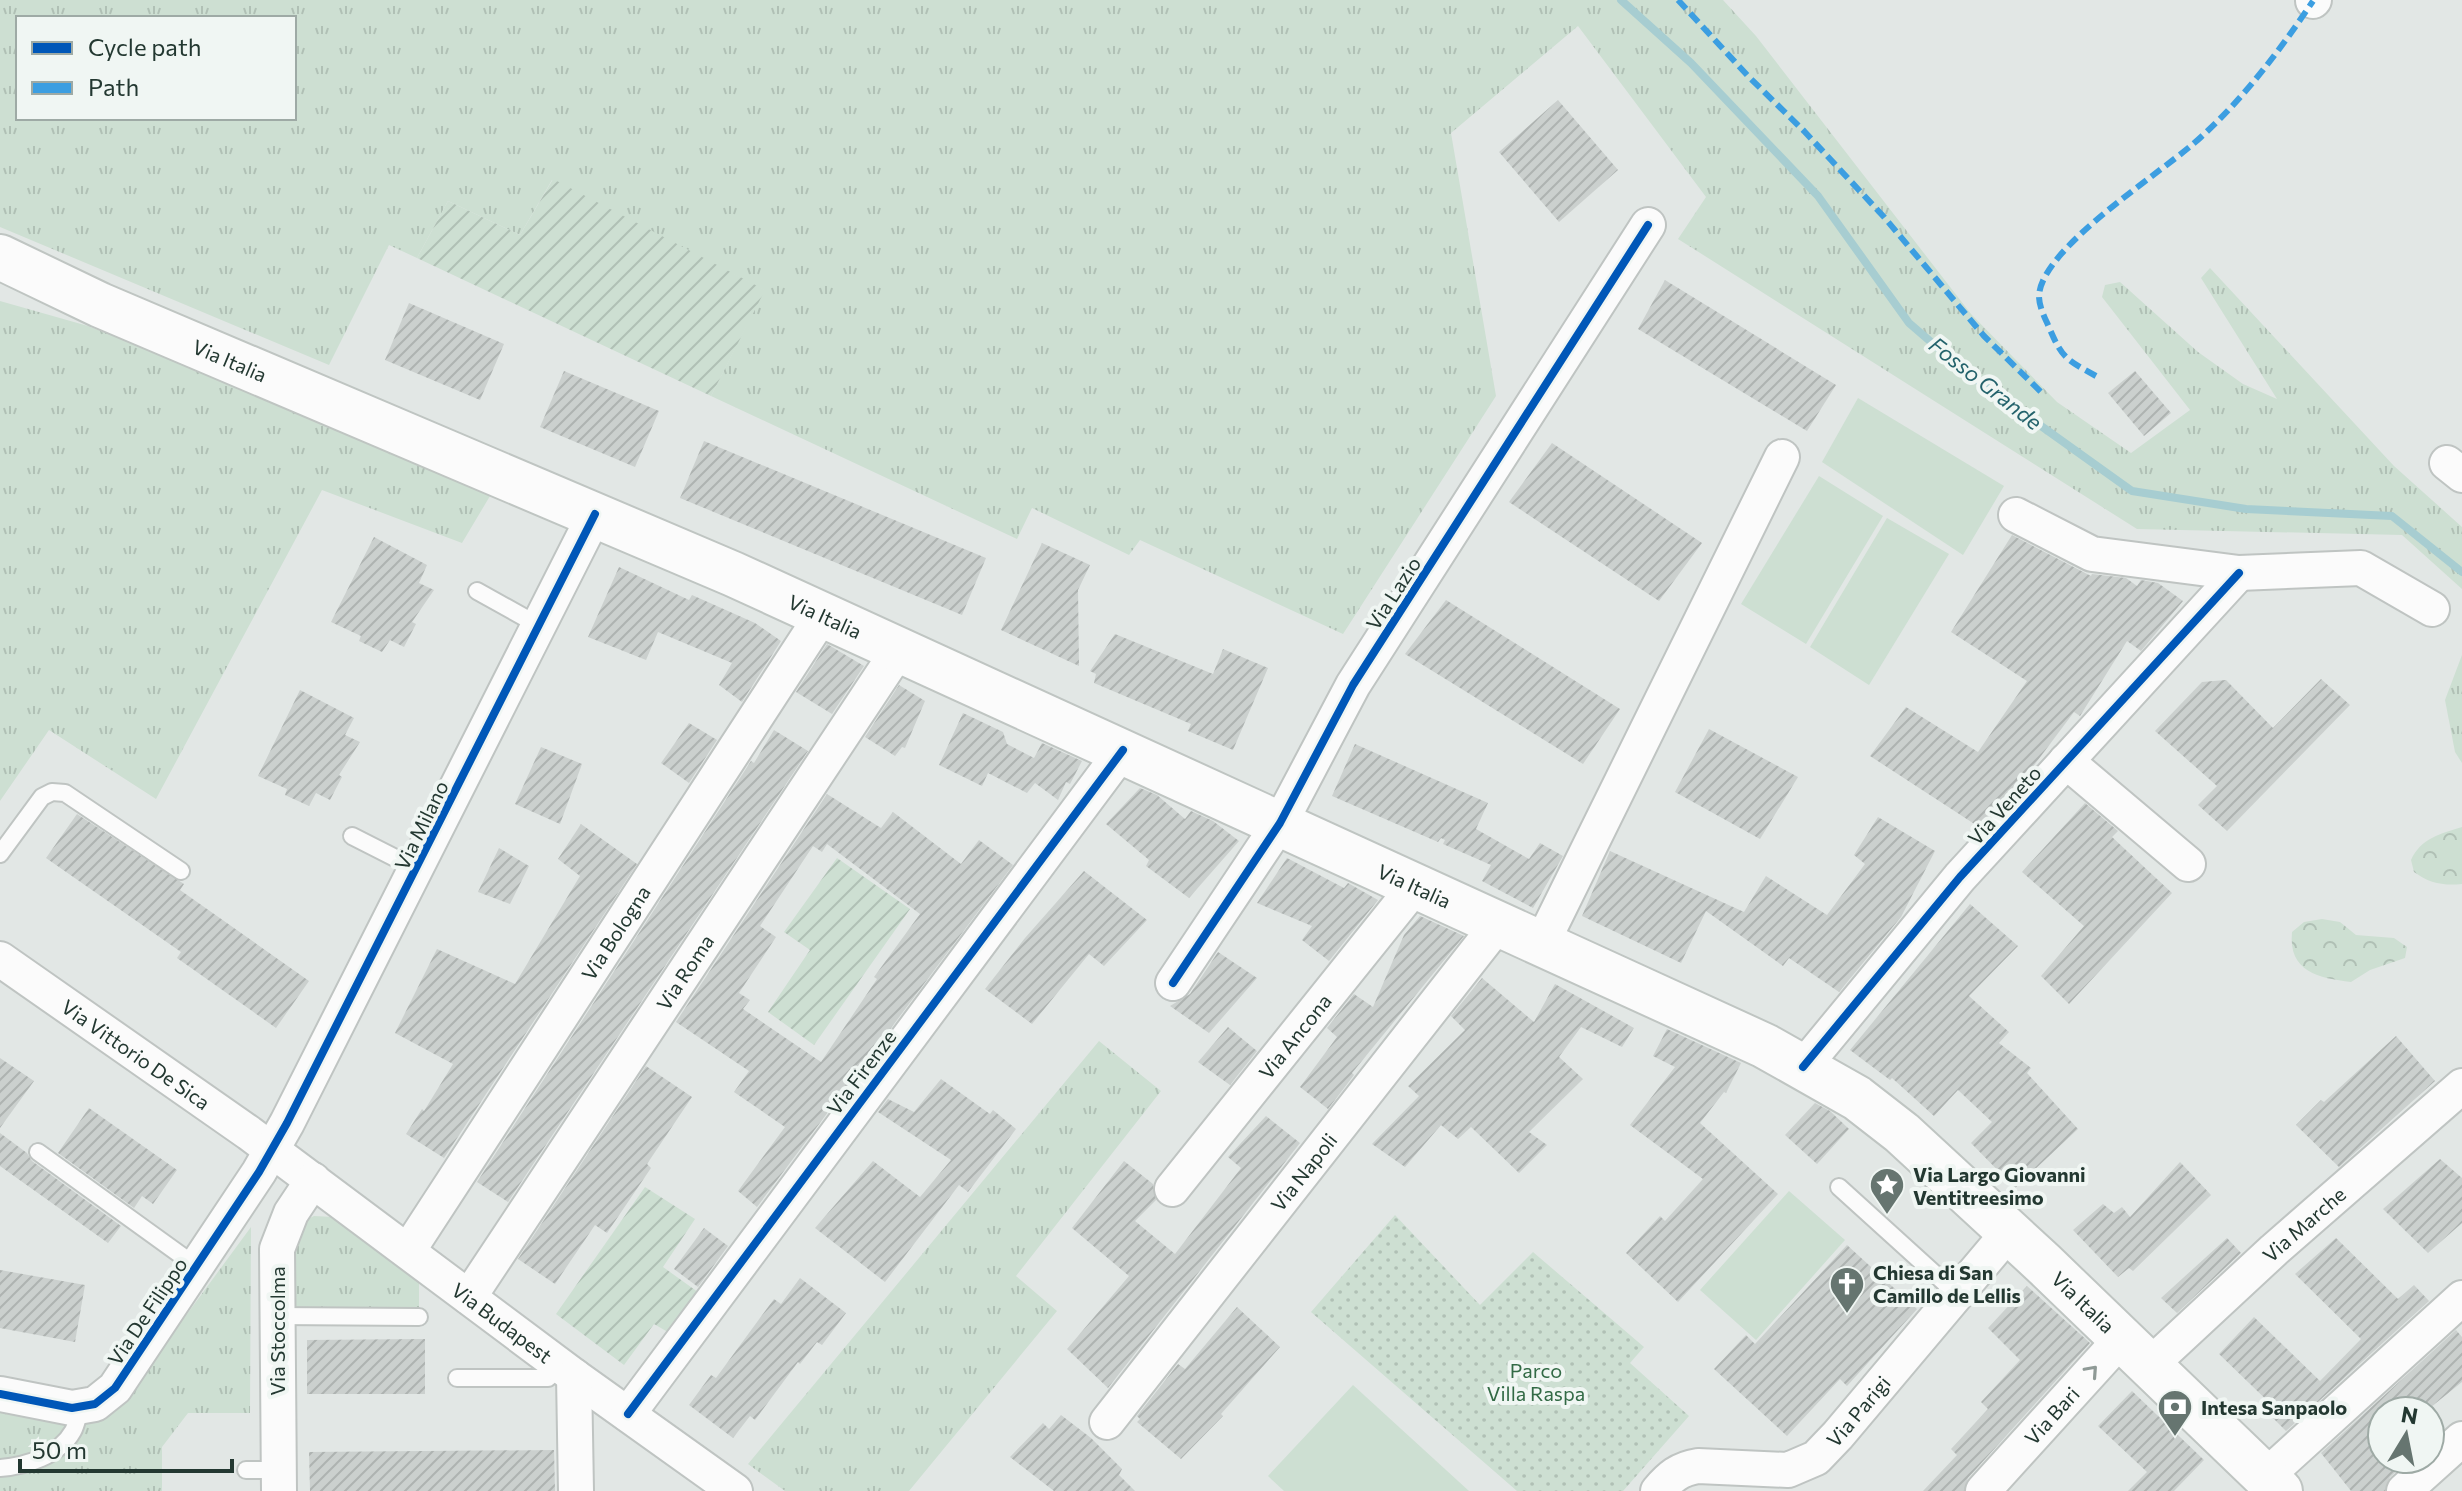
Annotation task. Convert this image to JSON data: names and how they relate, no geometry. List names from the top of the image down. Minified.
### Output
{"streets":{"main road":["Via Italia"],"street":["Via Lazio","Via Veneto","Via Milano","Via Bologna","Via Roma","Via Ancona","Via Vittorio De Sica","Via Firenze","Via Napoli","Via Marche","Via De Filippo","Via Budapest","Via Stoccolma","Via Parigi","Via Bari"]},"crossings":[["Via Italia","Via Lazio"],["Via Italia","Via Veneto"],["Via Italia","Via Milano"],["Via Italia","Via Bologna"],["Via Italia","Via Roma"],["Via Italia","Via Ancona"],["Via Italia","Via Firenze"],["Via Italia","Via Napoli"],["Via Italia","Via Marche"],["Via Italia","Via Parigi"],["Via Italia","Via Bari"],["Via Milano","Via Vittorio De Sica"],["Via Milano","Via De Filippo"],["Via Milano","Via Budapest"],["Via Bologna","Via Budapest"],["Via Roma","Via Budapest"],["Via Vittorio De Sica","Via De Filippo"],["Via Vittorio De Sica","Via Budapest"],["Via Firenze","Via Budapest"],["Via Marche","Via Bari"],["Via De Filippo","Via Budapest"],["Via Budapest","Via Stoccolma"]],"one_way":["Via Bari"],"water":["Fosso Grande"],"parks":["Parco Villa Raspa"],"places":{"place":["Via Largo Giovanni Ventitreesimo"],"church":["Chiesa di San Camillo de Lellis"],"bank":["Intesa Sanpaolo"]},"legend":["Cycle path","Path"],"scale_bar":"50 m","north":"top"}
